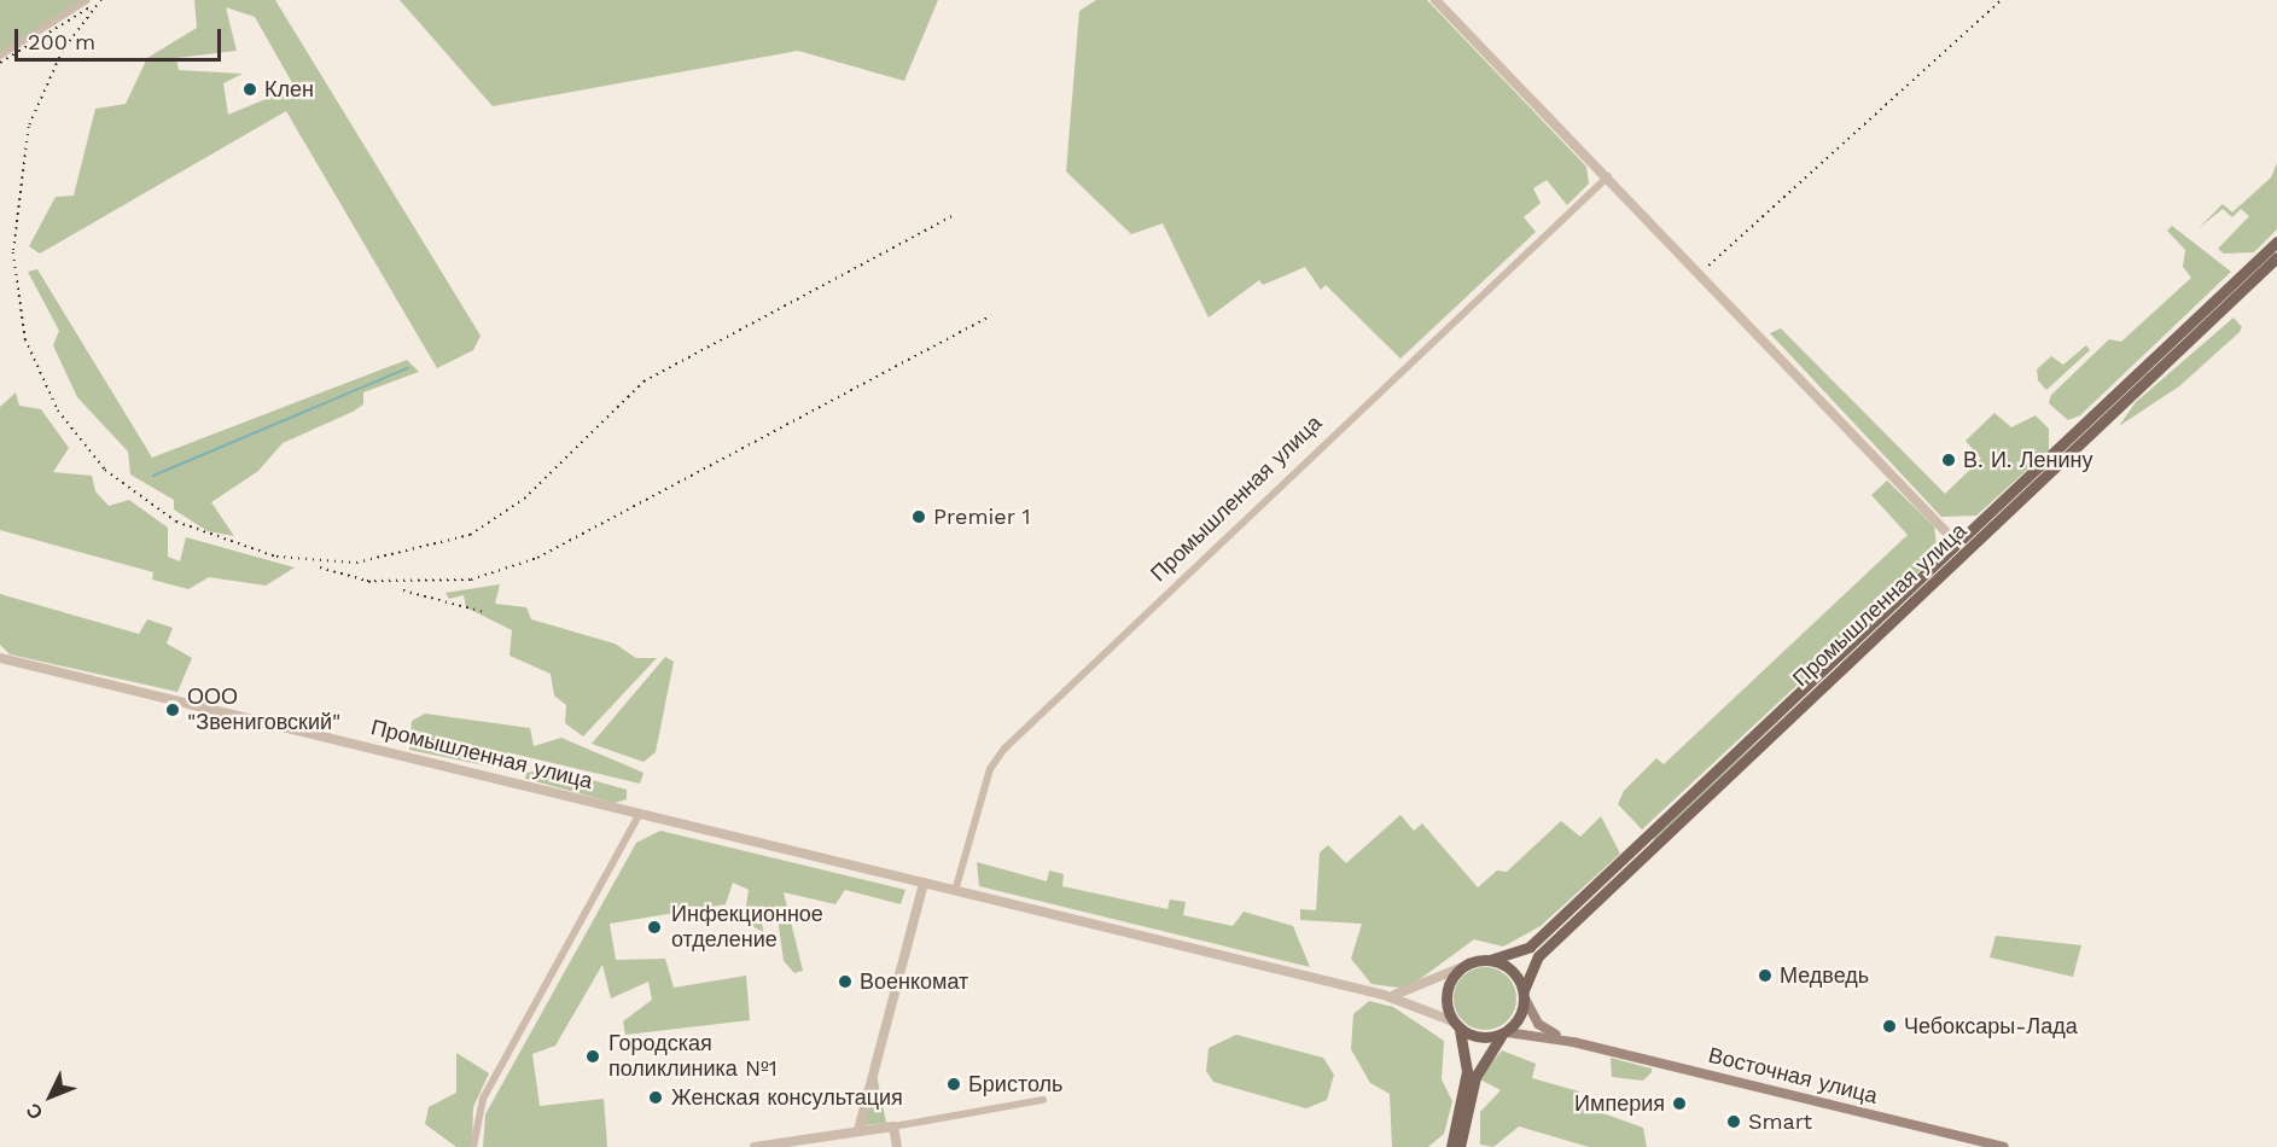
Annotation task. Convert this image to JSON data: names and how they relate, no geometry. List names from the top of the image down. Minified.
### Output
{"streets":{"main road":["Промышленная улица","Восточная улица"]},"crossings":[["Промышленная улица","Восточная улица"]],"places":["Клен","В. И. Ленину","Premier 1","ООО \"Звениговский\"","Инфекционное отделение","Медведь","Военкомат","Чебоксары-Лада","Городская поликлиника №1","Бристоль","Женская консультация","Империя","Smart"],"scale_bar":"200 m","north":"bottom left"}
